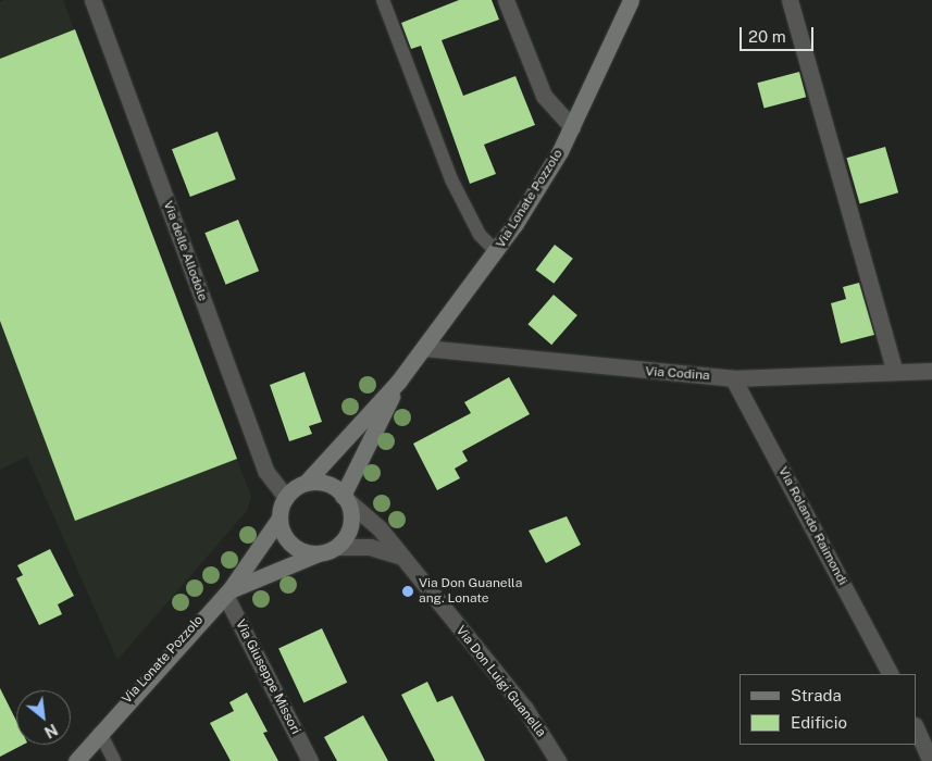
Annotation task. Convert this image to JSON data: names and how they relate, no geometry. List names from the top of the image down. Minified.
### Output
{"streets":{"street":["Via Lonate Pozzolo","Via delle Allodole","Via Codina","Via Rolando Raimondi","Via Giuseppe Missori","Via Don Luigi Guanella"]},"crossings":[["Via Lonate Pozzolo","Via delle Allodole"],["Via Lonate Pozzolo","Via Codina"],["Via Lonate Pozzolo","Via Giuseppe Missori"],["Via Lonate Pozzolo","Via Don Luigi Guanella"],["Via delle Allodole","Via Don Luigi Guanella"],["Via Codina","Via Rolando Raimondi"]],"places":["Via Don Guanella ang. Lonate"],"legend":["Strada","Edificio"],"scale_bar":"20 m","north":"bottom right"}
